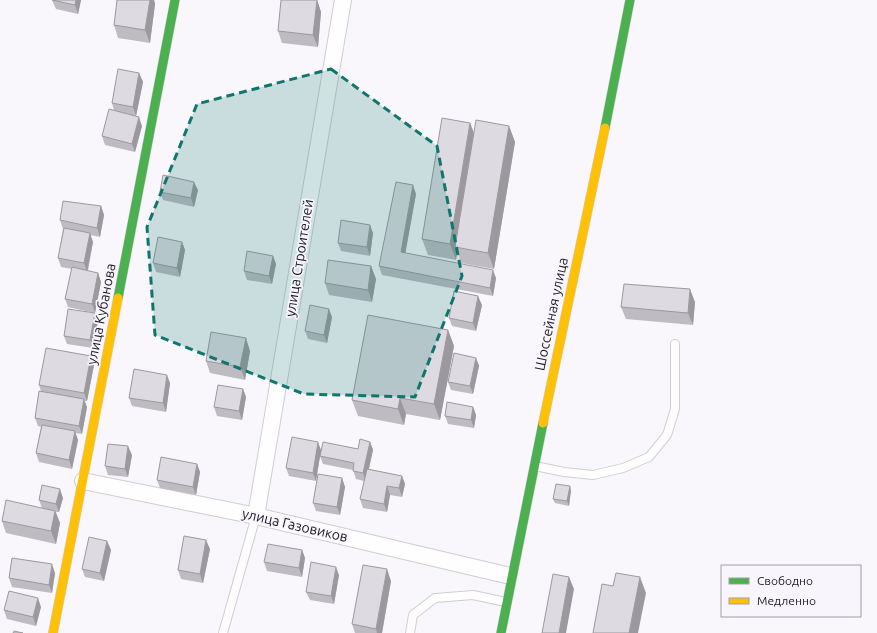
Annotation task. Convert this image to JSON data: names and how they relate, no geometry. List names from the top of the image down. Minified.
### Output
{"streets":{"main road":["улица Кубанова","Шоссейная улица"],"street":["улица Строителей","улица Газовиков"]},"crossings":[["улица Строителей","улица Газовиков"],["улица Кубанова","улица Газовиков"],["Шоссейная улица","улица Газовиков"]],"legend":["Свободно","Медленно"]}
